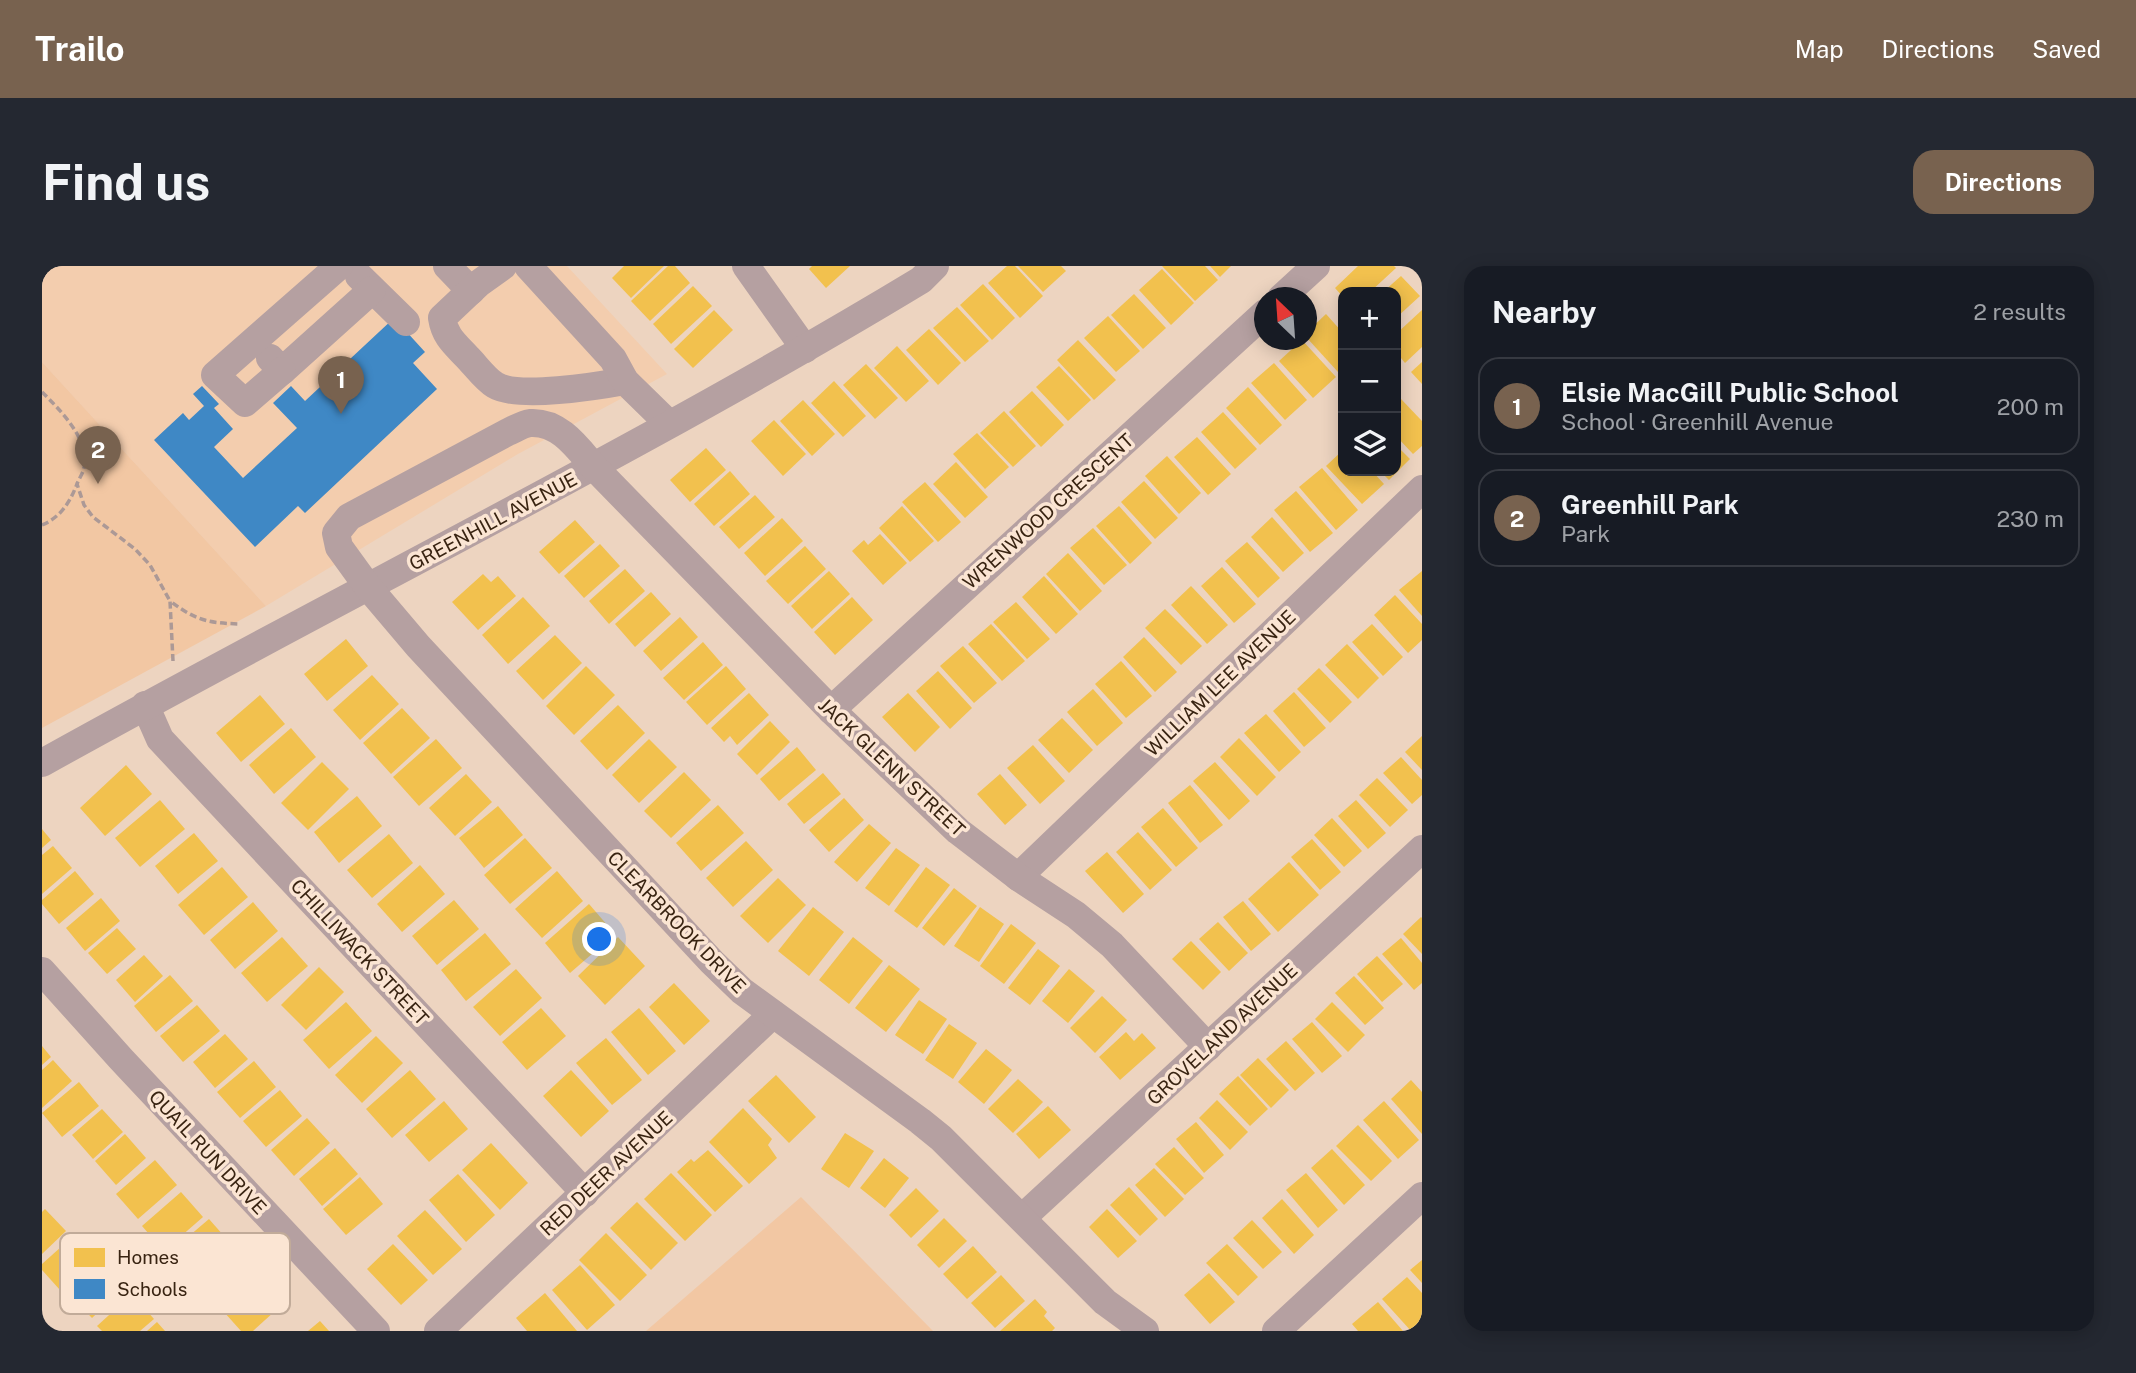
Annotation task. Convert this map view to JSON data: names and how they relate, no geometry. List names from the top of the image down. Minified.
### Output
{"streets":{"street":["WRENWOOD CRESCENT","GREENHILL AVENUE","WILLIAM LEE AVENUE","JACK GLENN STREET","CLEARBROOK DRIVE","CHILLIWACK STREET","GROVELAND AVENUE","QUAIL RUN DRIVE","RED DEER AVENUE"]},"crossings":[["WRENWOOD CRESCENT","JACK GLENN STREET"],["GREENHILL AVENUE","JACK GLENN STREET"],["GREENHILL AVENUE","CLEARBROOK DRIVE"],["GREENHILL AVENUE","CHILLIWACK STREET"],["WILLIAM LEE AVENUE","JACK GLENN STREET"],["JACK GLENN STREET","CLEARBROOK DRIVE"],["JACK GLENN STREET","GROVELAND AVENUE"],["CLEARBROOK DRIVE","GROVELAND AVENUE"],["CLEARBROOK DRIVE","RED DEER AVENUE"],["CHILLIWACK STREET","RED DEER AVENUE"]],"legend":["Homes","Schools"],"north":"top left","page":{"header":"Trailo","nav":["Map","Directions","Saved"],"buttons":"Directions","title":"Find us","heading":["Nearby","2 results"],"map_buttons":["+","−"],"pins":["1","2"],"list":[{"mark":"1","name":"Elsie MacGill Public School","note":"School · Greenhill Avenue","value":"200 m"},{"mark":"2","name":"Greenhill Park","note":"Park","value":"230 m"}]}}
